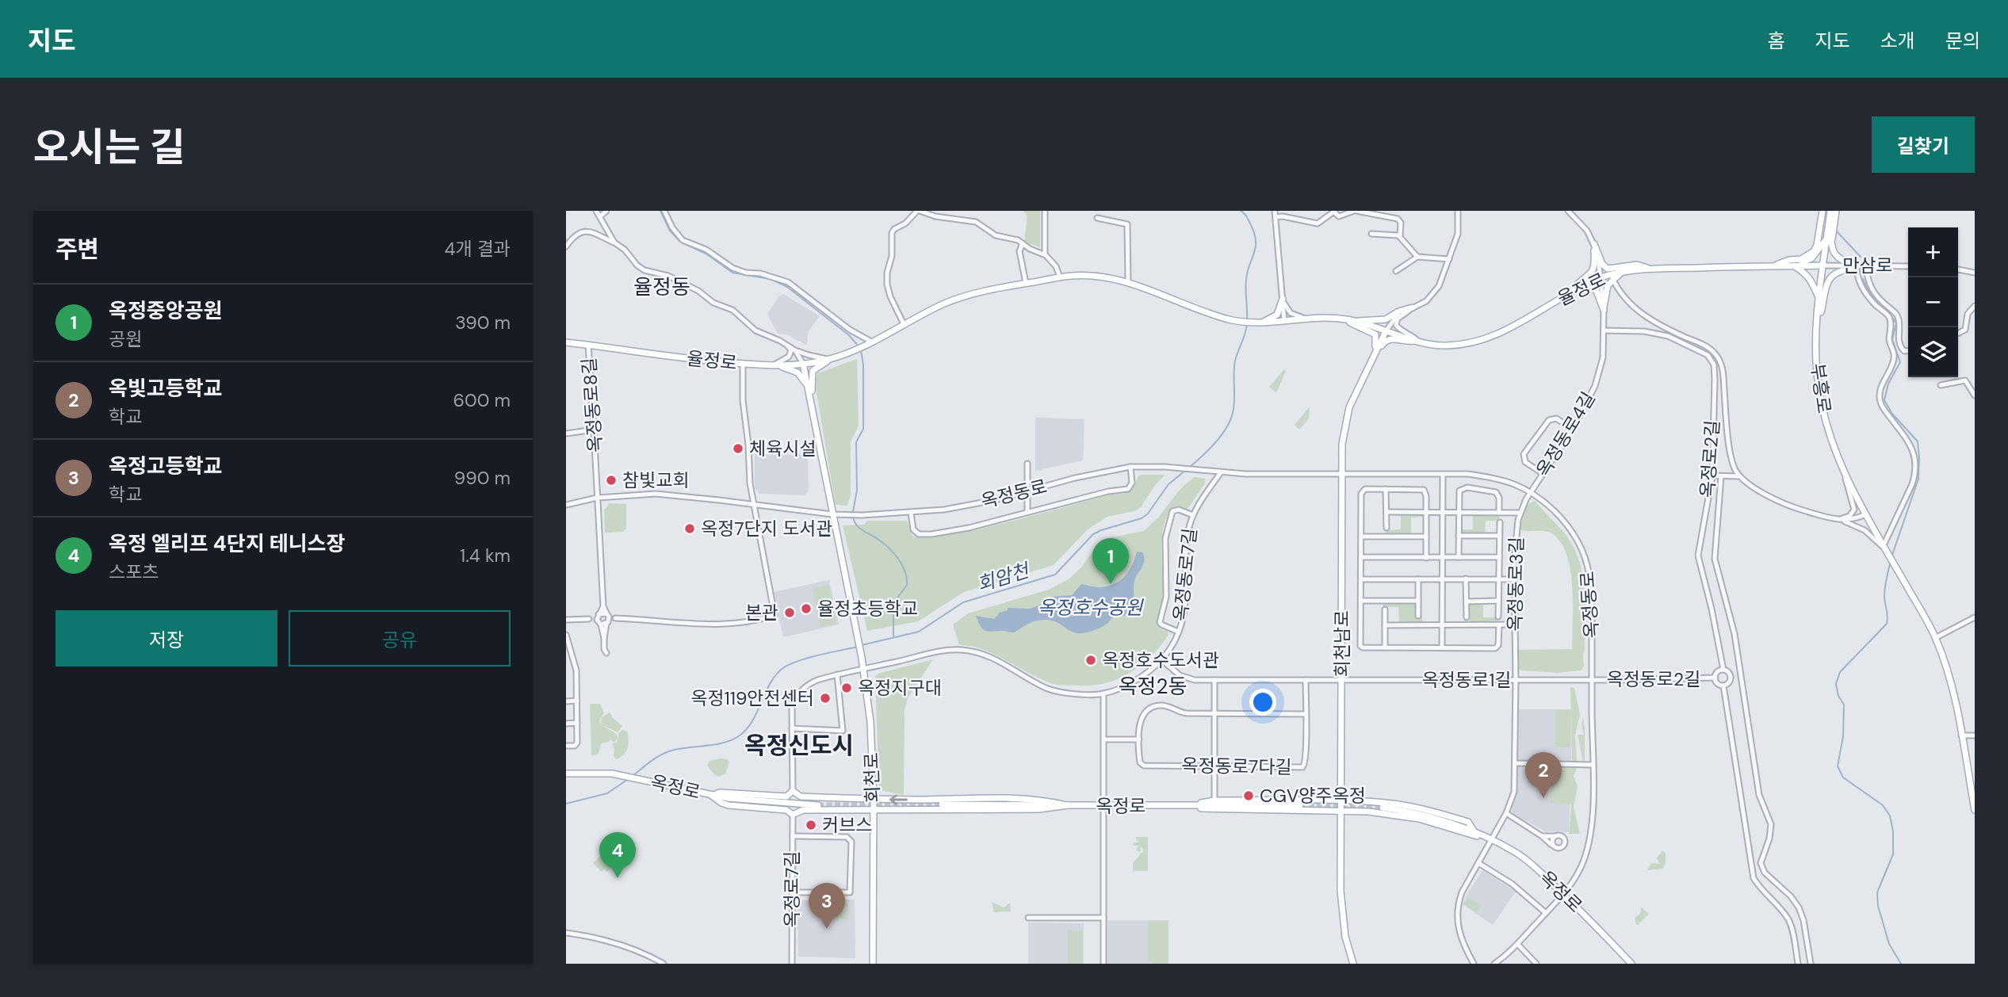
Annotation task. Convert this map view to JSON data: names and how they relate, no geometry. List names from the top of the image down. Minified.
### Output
{"streets":{"main road":["율정로","부흥로","회천남로","회천로","옥정로"],"street":["만삼로","옥정동로8길","옥정동로4길","옥정로2길","옥정동로","옥정동로7길","옥정동로3길","옥정동로2길","옥정동로1길","옥정동로7다길","옥정로7길"]},"crossings":[["만삼로","율정로"],["만삼로","부흥로"],["율정로","부흥로"],["율정로","옥정동로8길"],["율정로","옥정동로4길"],["율정로","회천남로"],["옥정동로4길","옥정로2길"],["옥정동로4길","옥정동로"],["옥정동로4길","옥정동로3길"],["옥정로2길","옥정동로2길"],["옥정동로","옥정동로7길"],["옥정동로","옥정동로3길"],["옥정동로","회천남로"],["옥정동로","옥정동로2길"],["옥정동로","옥정동로1길"],["옥정동로","회천로"],["옥정동로","옥정로"],["옥정동로7길","옥정동로1길"],["옥정동로7길","회천로"],["옥정동로3길","옥정동로1길"],["옥정동로3길","옥정로"],["회천남로","옥정동로1길"],["옥정동로2길","옥정동로1길"],["옥정동로1길","옥정동로7다길"]],"districts":["율정동","옥정2동","옥정신도시"],"water":["회암천","옥정호수공원"],"places":["체육시설","참빛교회","옥정7단지 도서관","율정초등학교","본관","옥정호수도서관","옥정지구대","옥정119안전센터","CGV양주옥정","커브스"],"page":{"header":"지도","nav":["홈","지도","소개","문의"],"title":"오시는 길","buttons":["길찾기",["저장","공유"]],"heading":["주변","4개 결과"],"map_buttons":["+","−"],"list":[{"mark":"1","name":"옥정중앙공원","note":"공원","value":"390 m"},{"mark":"2","name":"옥빛고등학교","note":"학교","value":"600 m"},{"mark":"3","name":"옥정고등학교","note":"학교","value":"990 m"},{"mark":"4","name":"옥정 엘리프 4단지 테니스장","note":"스포츠","value":"1.4 km"}],"pins":["1","2","4","3"]}}
